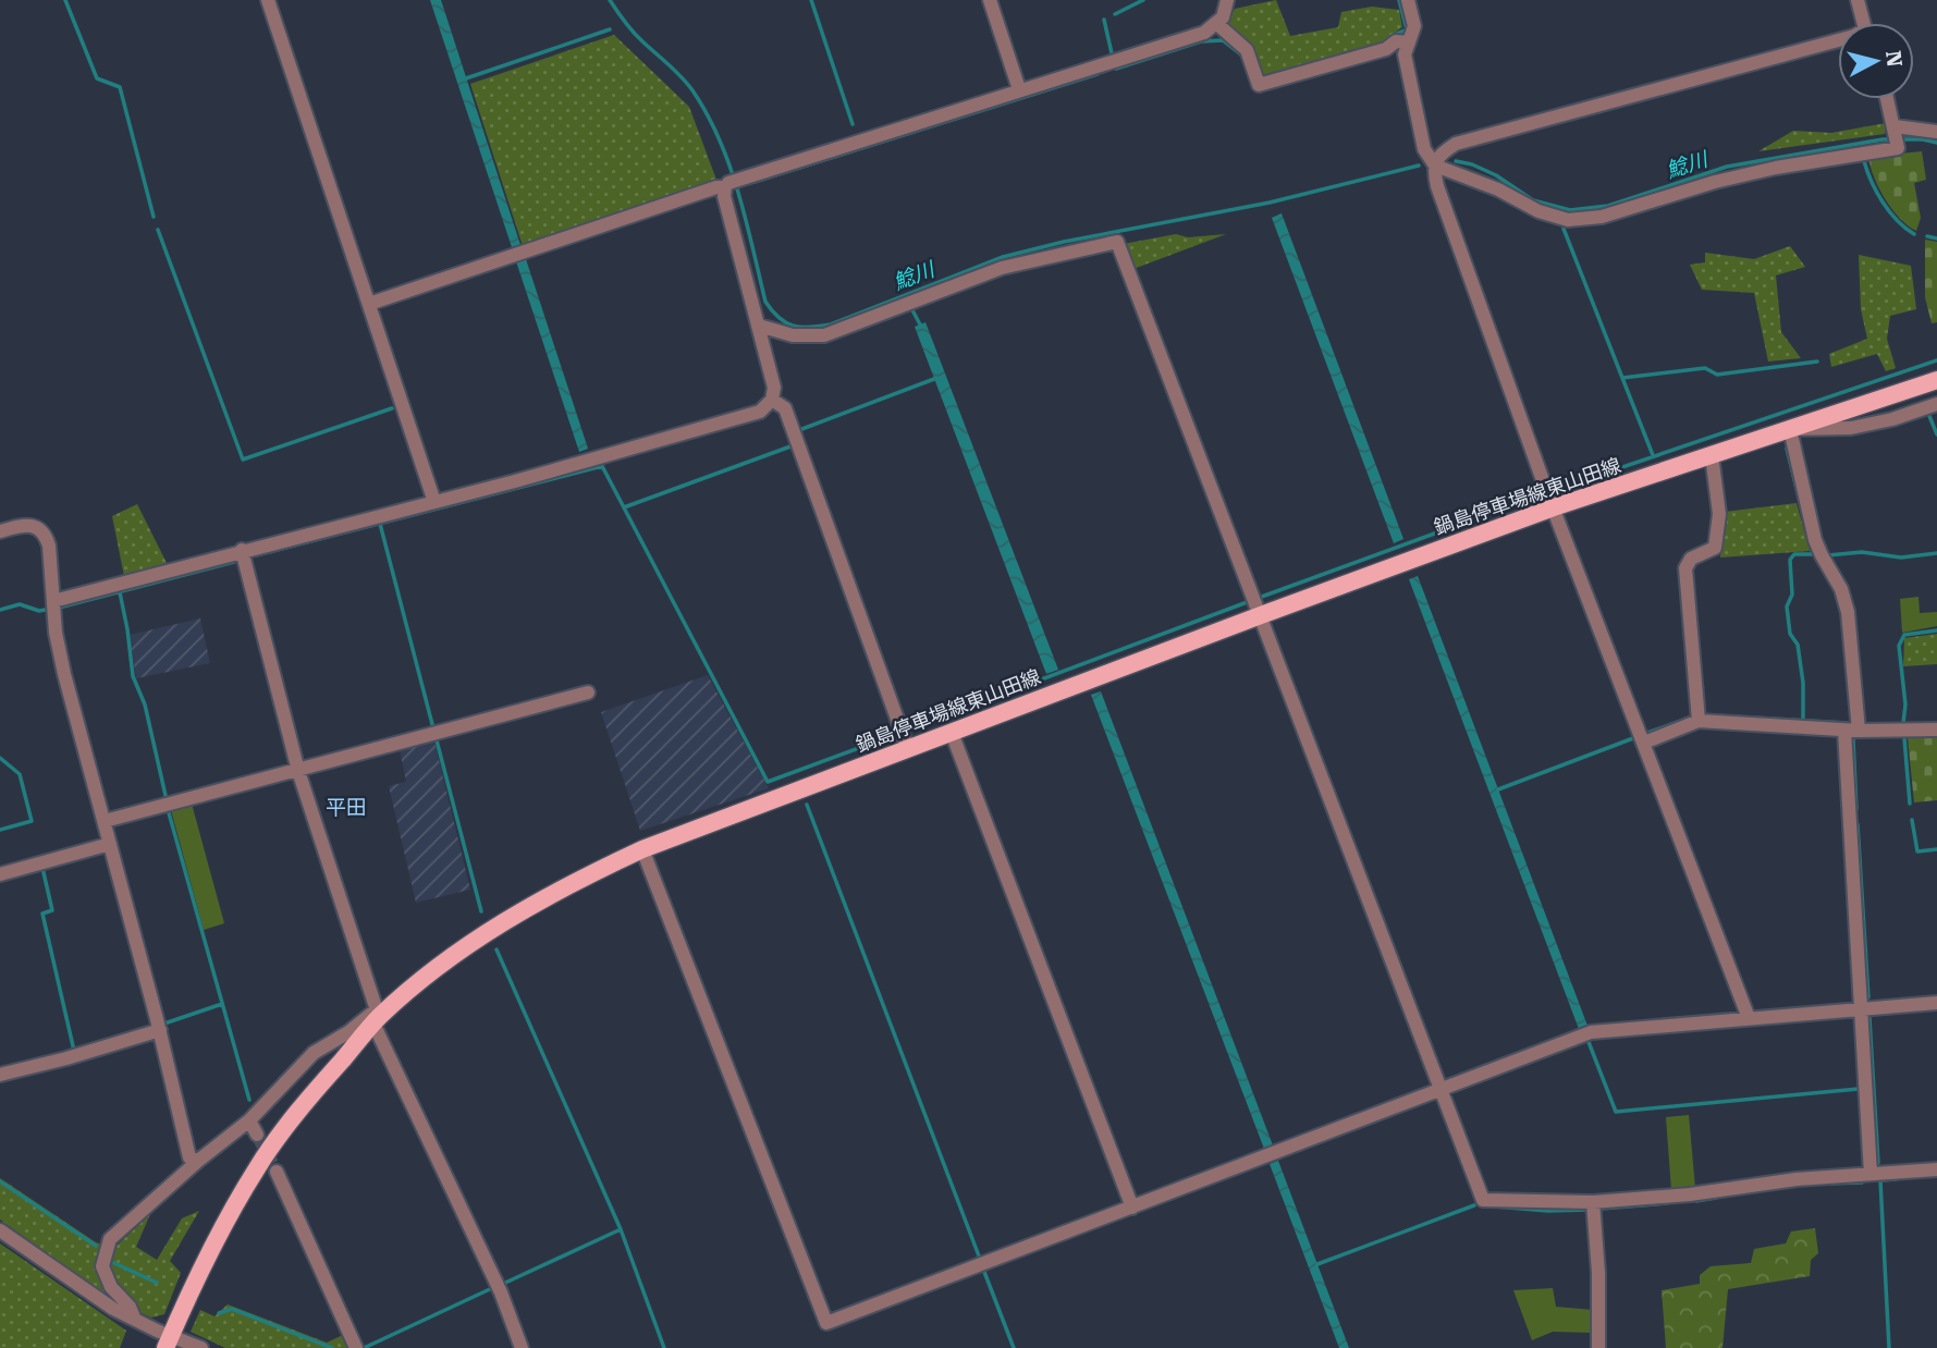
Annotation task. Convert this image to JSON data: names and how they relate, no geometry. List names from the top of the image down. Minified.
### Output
{"streets":{"main road":["鍋島停車場線東山田線"]},"districts":["平田"],"water":["鯰川"],"north":"right"}
